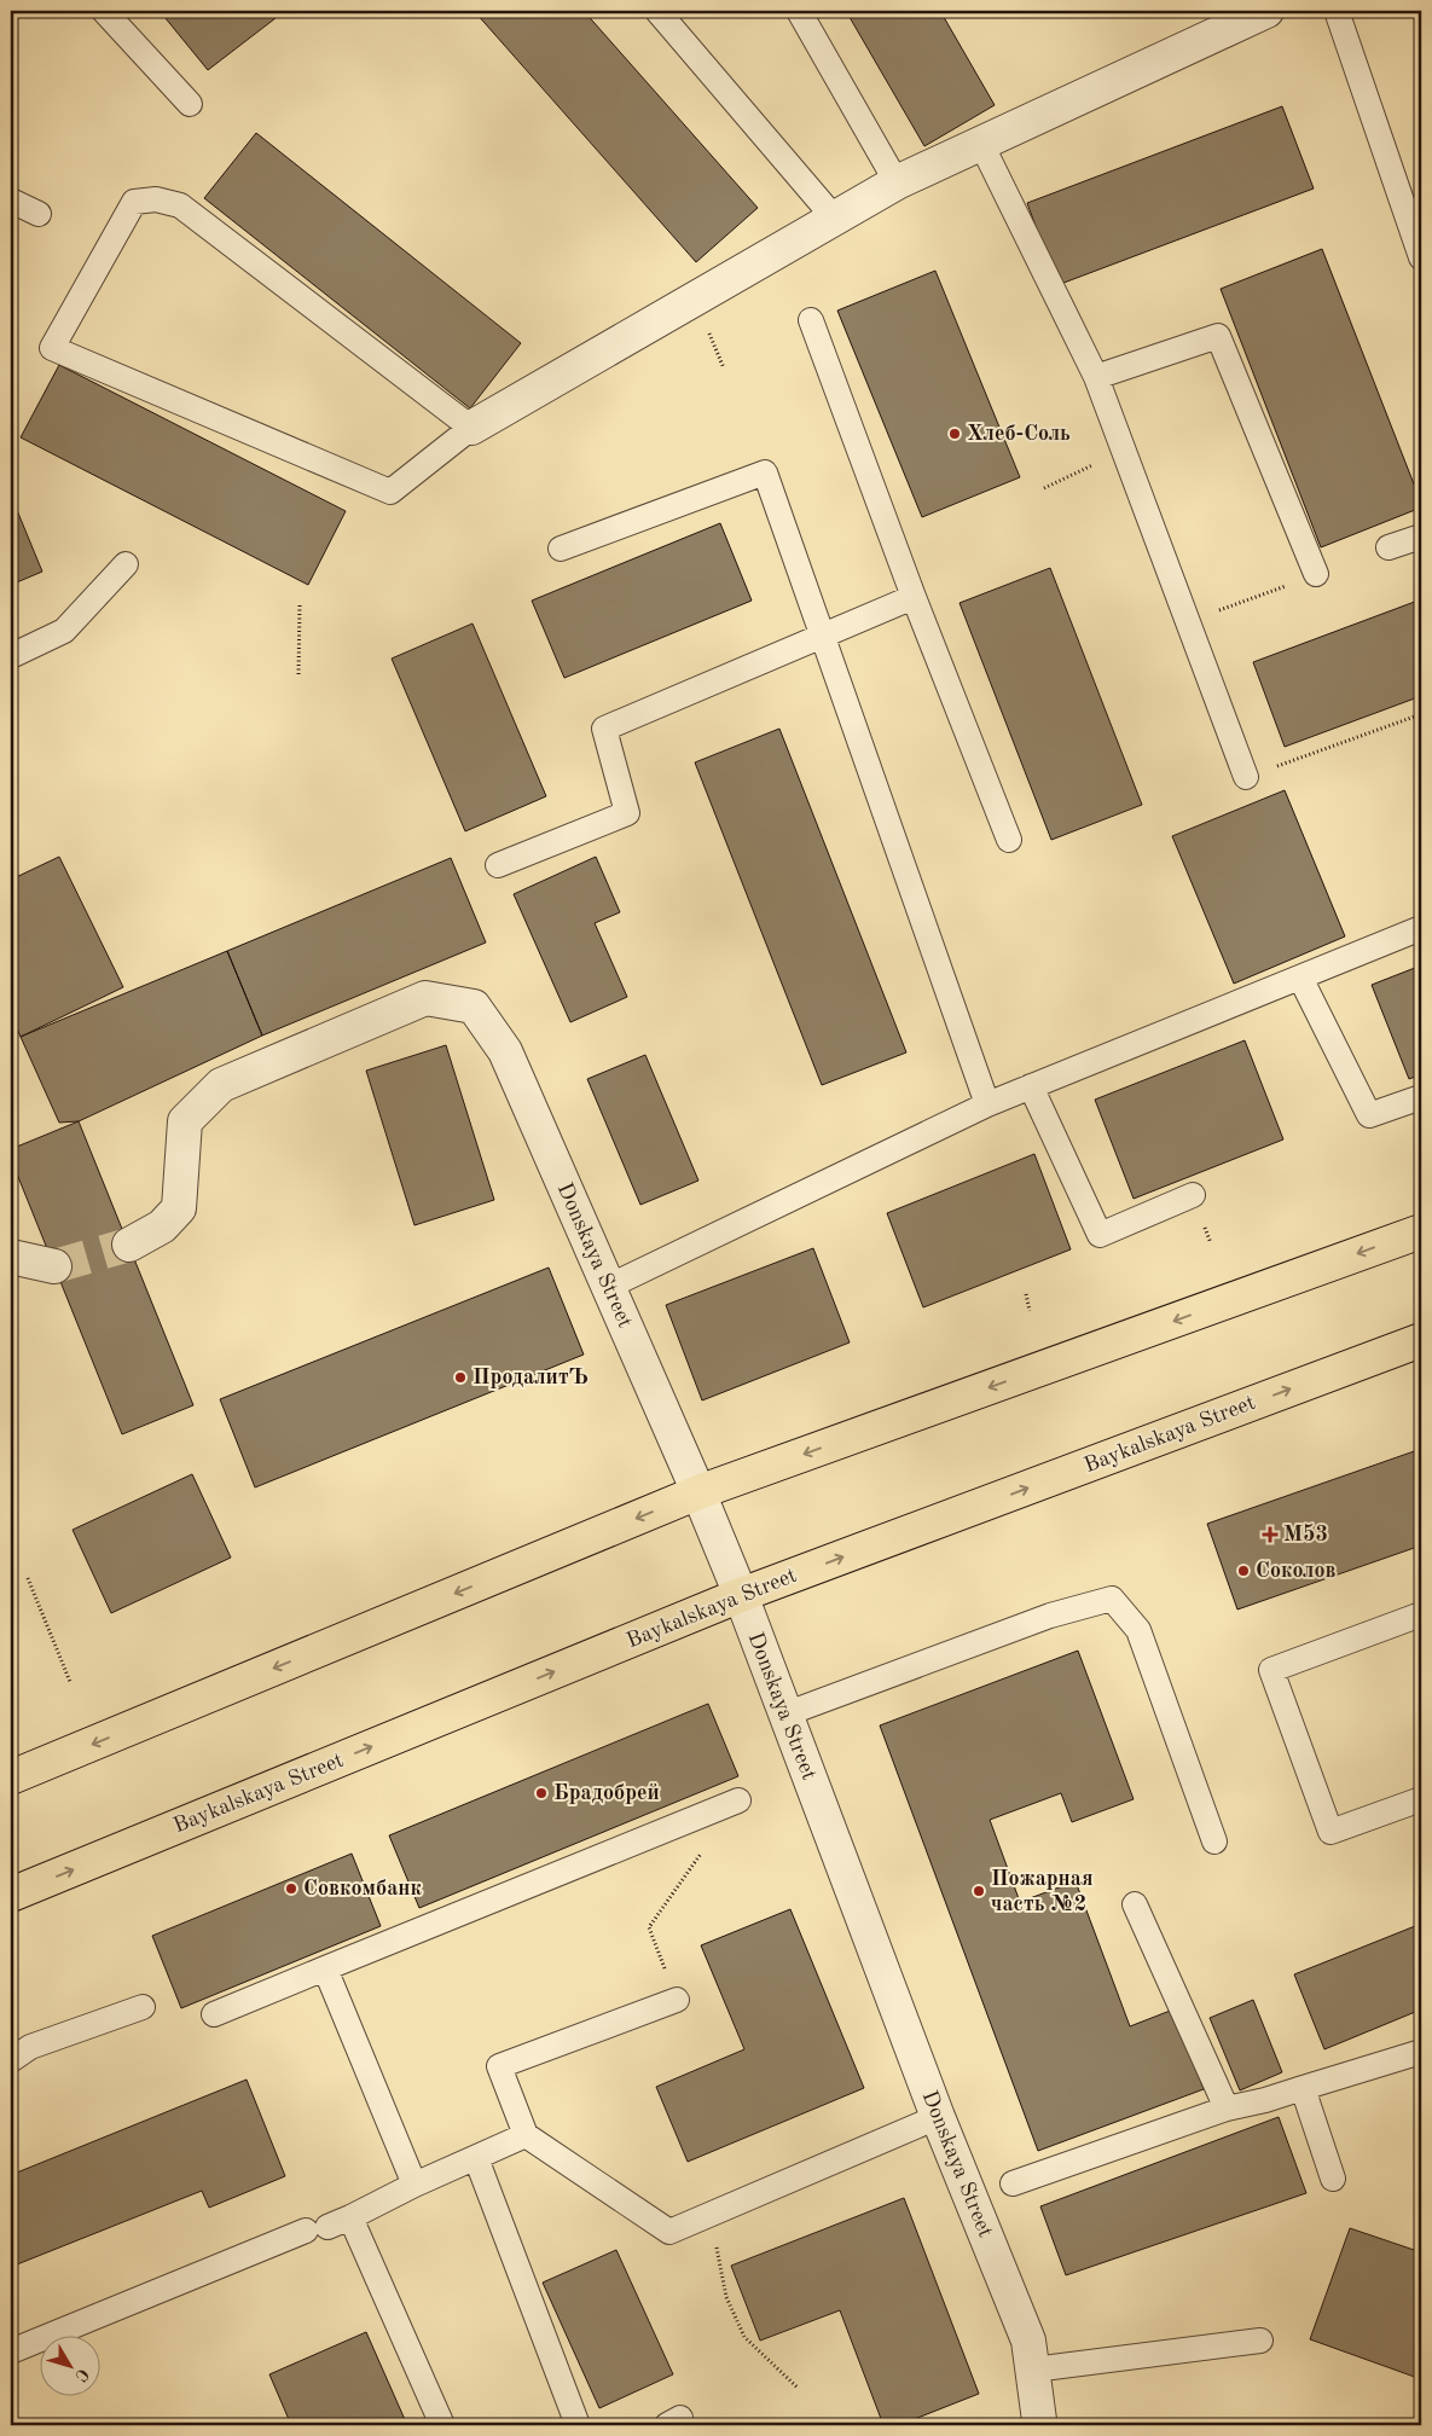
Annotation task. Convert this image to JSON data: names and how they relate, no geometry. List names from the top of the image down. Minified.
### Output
{"streets":{"main road":["Baykalskaya Street"],"street":["Donskaya Street"]},"crossings":[["Donskaya Street","Baykalskaya Street"]],"places":{"other":["Хлеб-Соль","ПродалитЪ","Соколов","Брадобрей","Совкомбанк","Пожарная часть №2"],"health":["М53"]},"north":"bottom right"}
